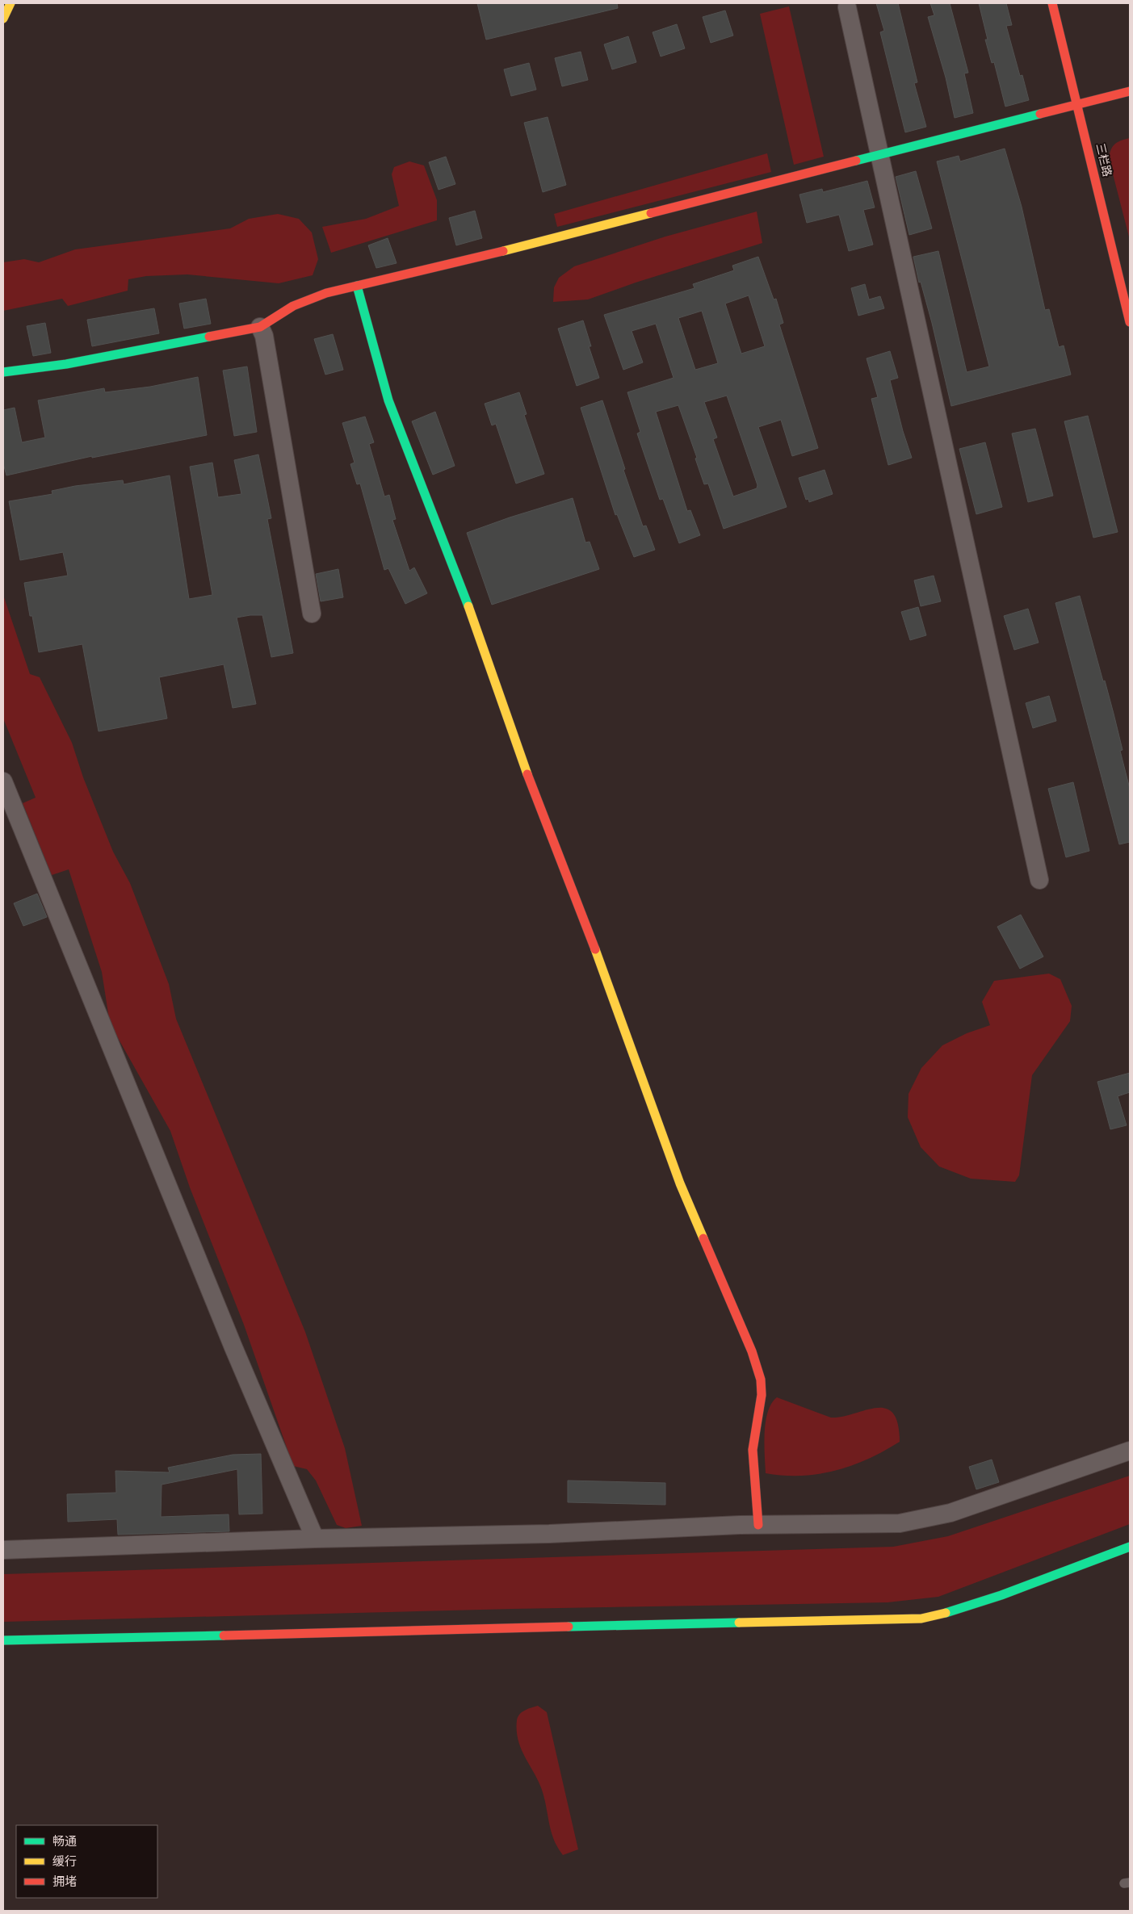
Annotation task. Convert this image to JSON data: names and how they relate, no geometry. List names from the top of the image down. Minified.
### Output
{"streets":{"street":["三栏路"]},"legend":["畅通","缓行","拥堵"]}
